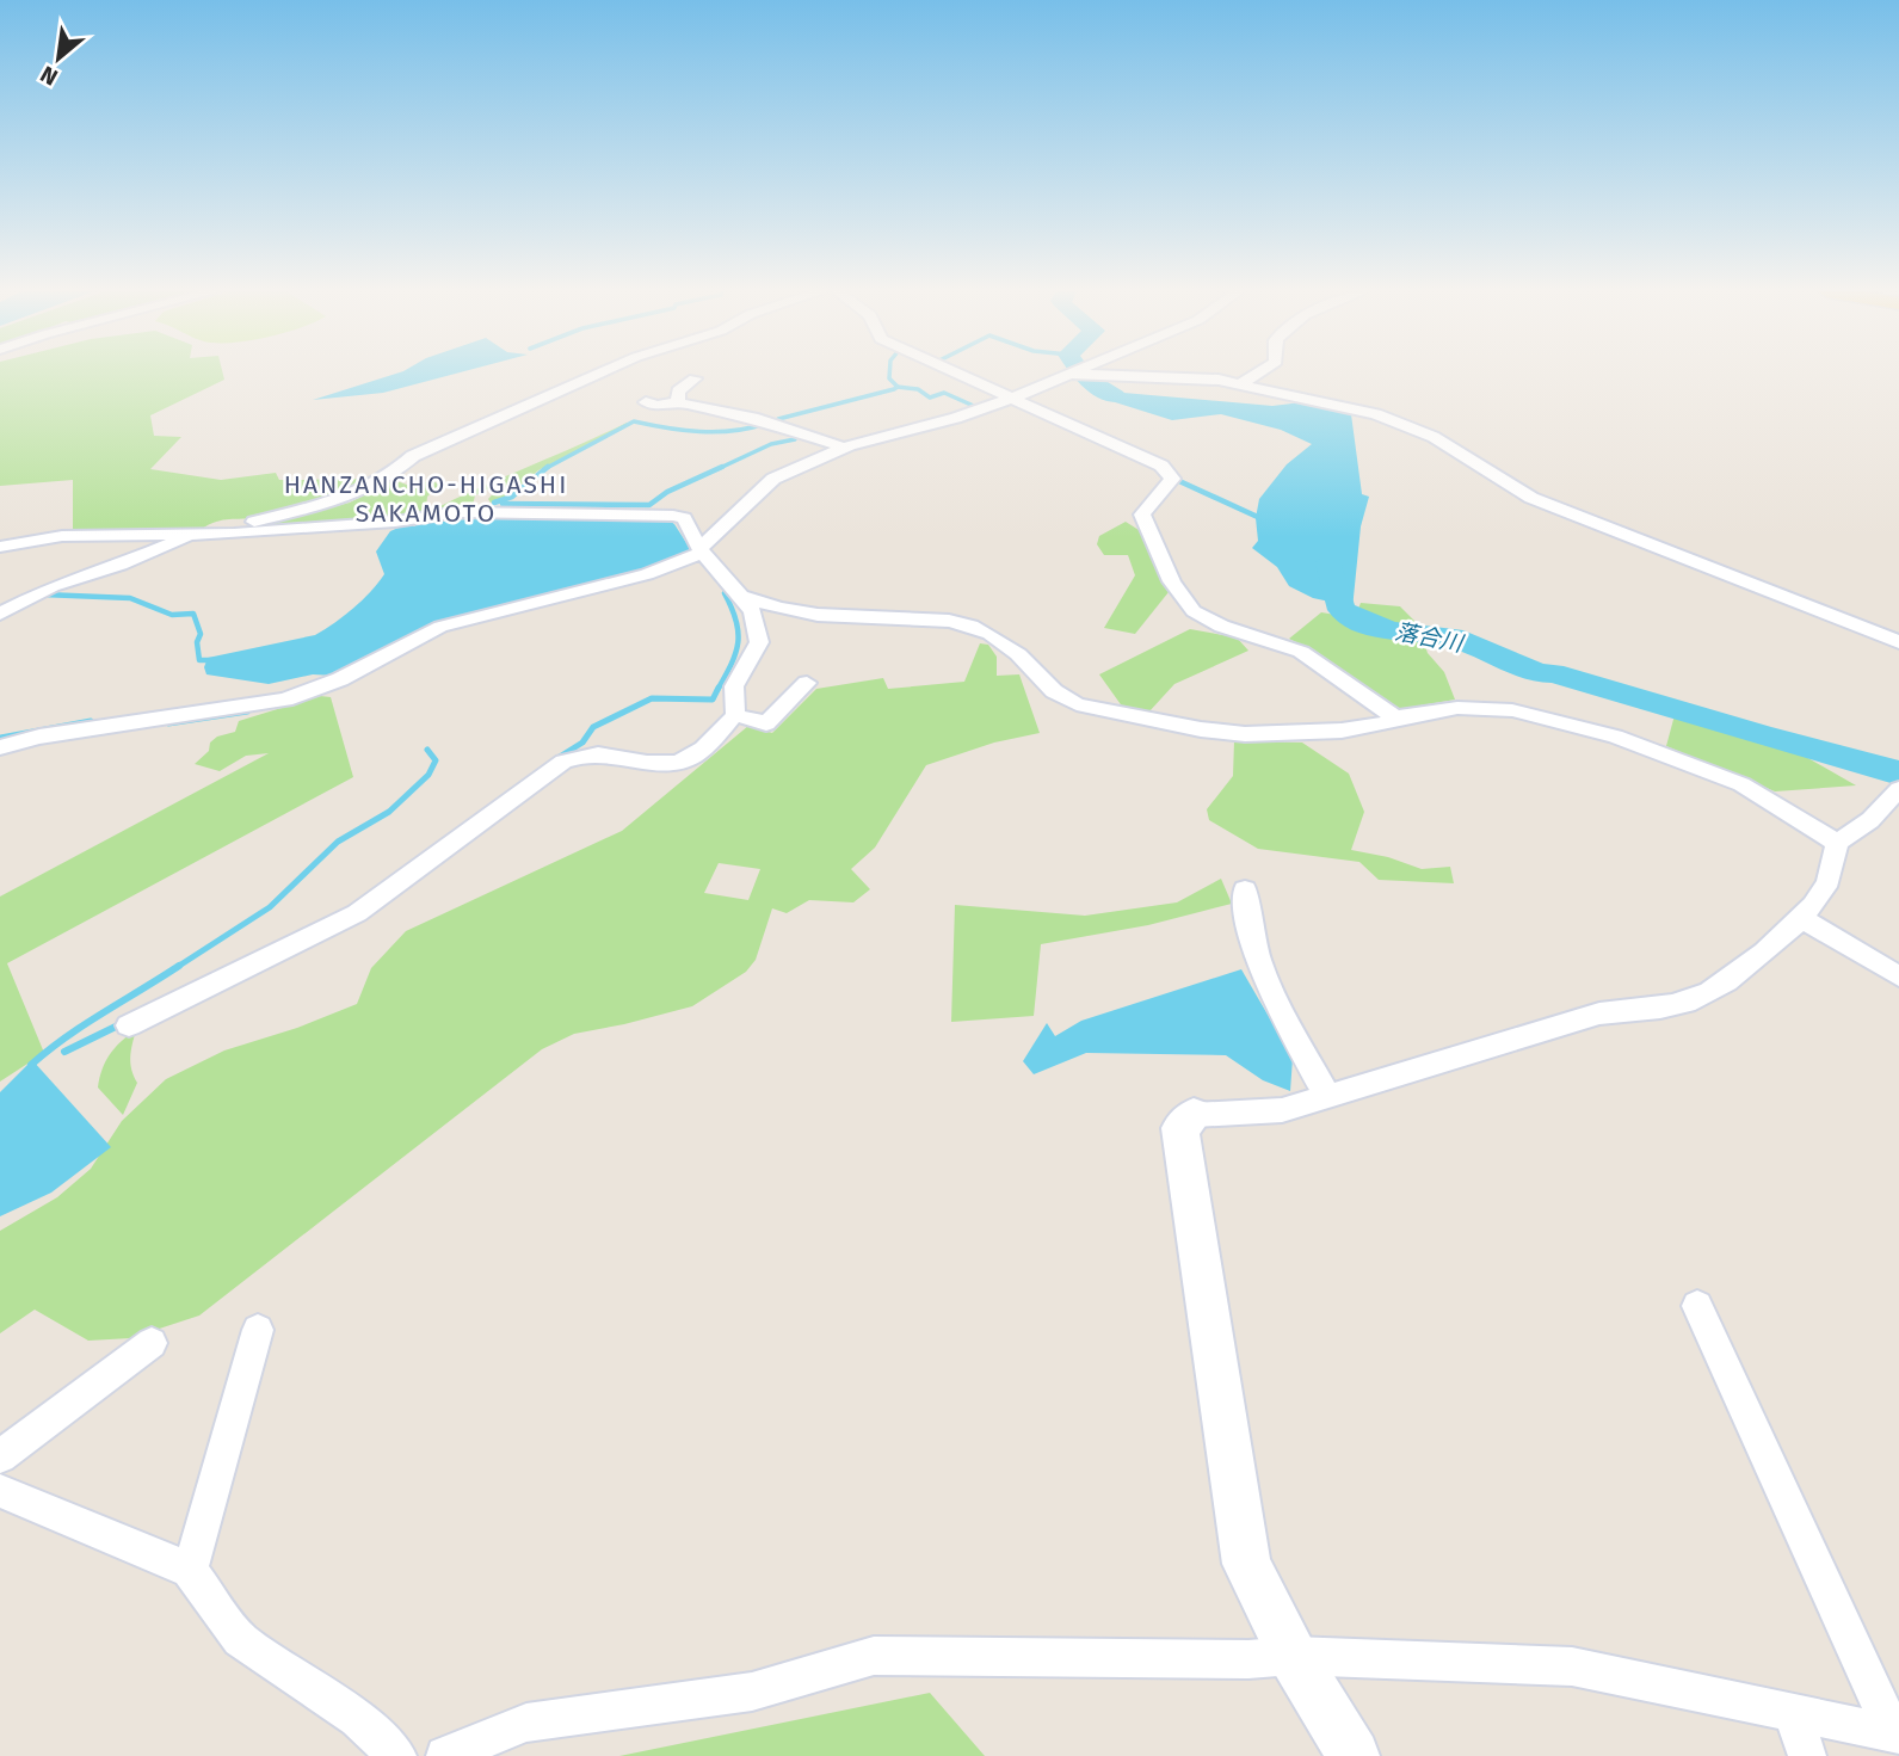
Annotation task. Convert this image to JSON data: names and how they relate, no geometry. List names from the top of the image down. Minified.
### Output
{"districts":["HANZANCHO-HIGASHI SAKAMOTO"],"water":["落合川"],"north":"bottom left"}
